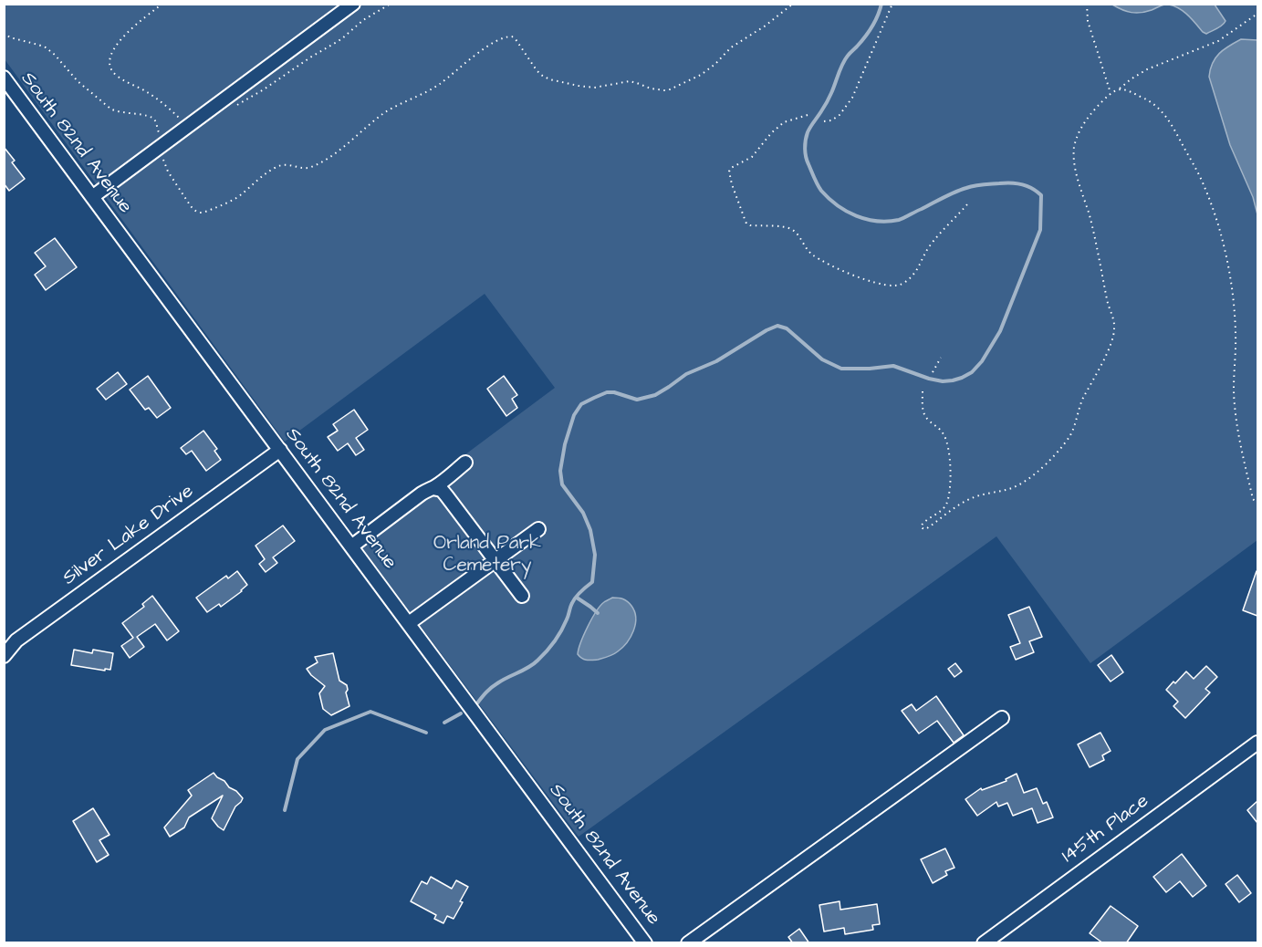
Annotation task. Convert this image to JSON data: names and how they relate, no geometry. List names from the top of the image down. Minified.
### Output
{"streets":{"street":["South 82nd Avenue","Silver Lake Drive","145th Place"]},"crossings":[["South 82nd Avenue","Silver Lake Drive"]],"parks":["Orland Park Cemetery"]}
